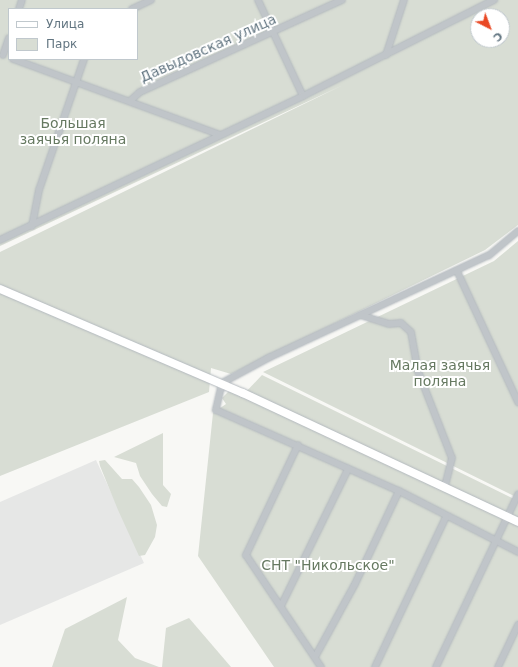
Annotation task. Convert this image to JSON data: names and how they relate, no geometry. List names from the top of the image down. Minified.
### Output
{"streets":{"street":["Давыдовская улица"]},"parks":["Большая заячья поляна","Малая заячья поляна","СНТ \"Никольское\""],"legend":["Улица","Парк"],"north":"bottom right"}
